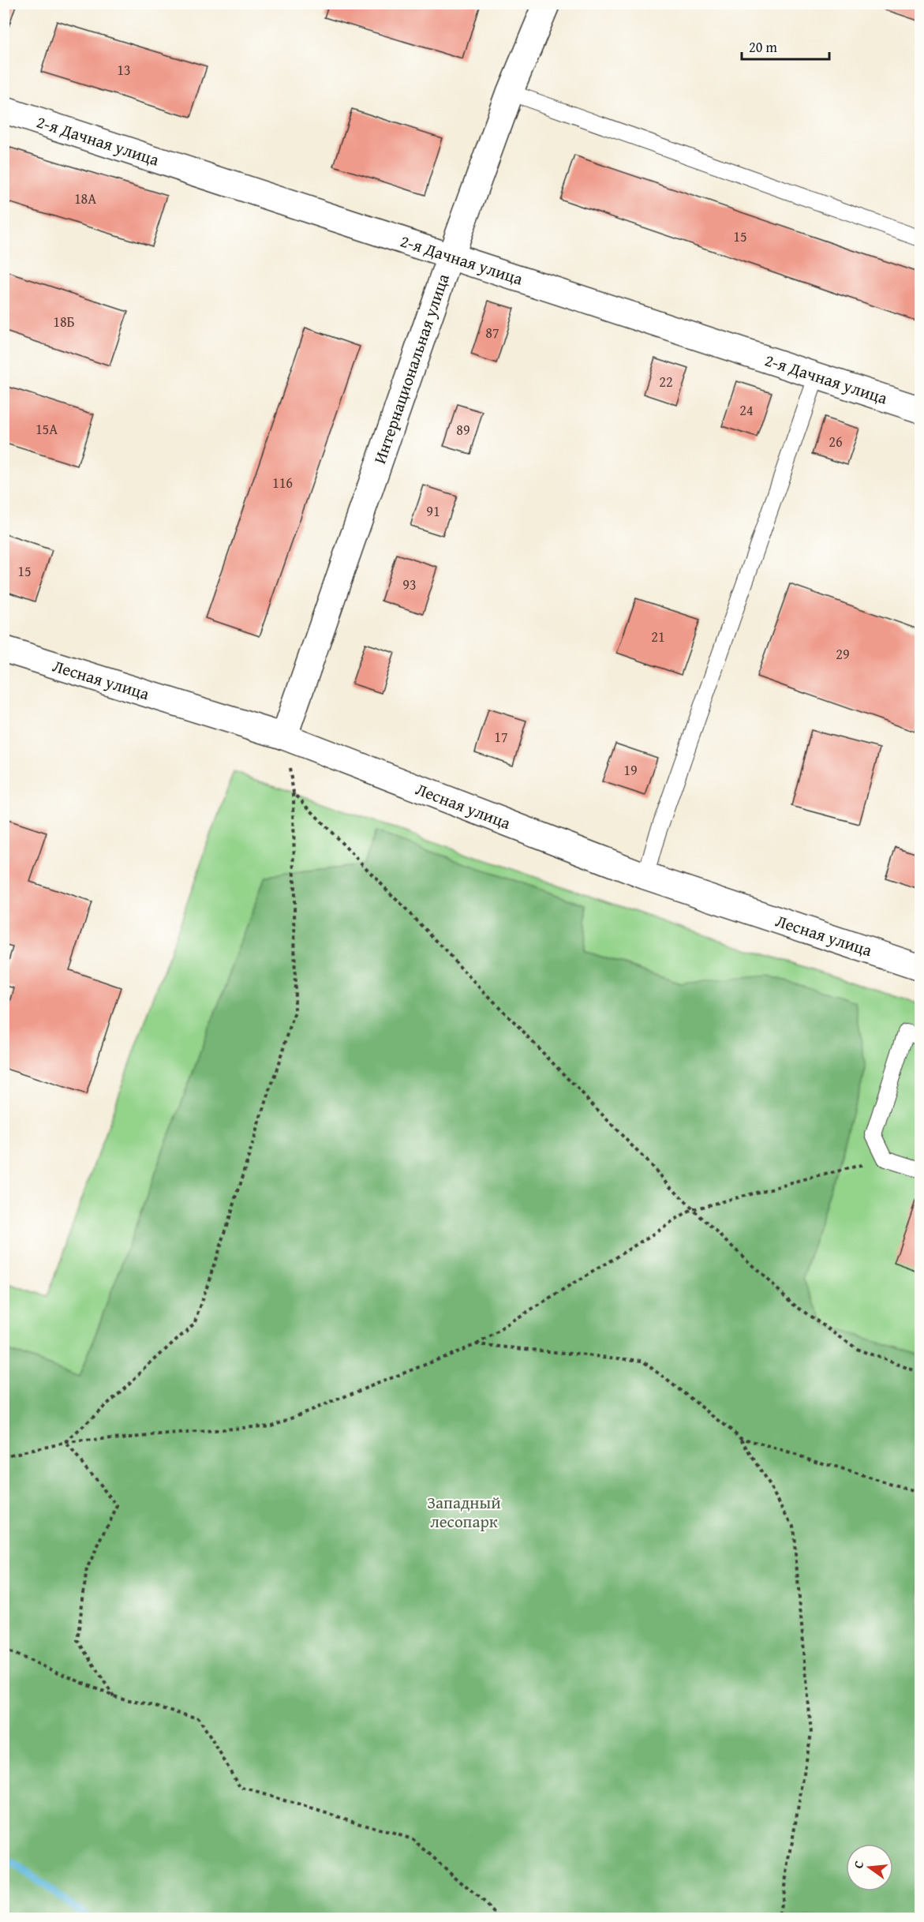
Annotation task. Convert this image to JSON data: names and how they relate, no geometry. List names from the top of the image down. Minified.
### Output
{"streets":{"street":["2-я Дачная улица","Интернациональная улица","Лесная улица"]},"crossings":[["2-я Дачная улица","Интернациональная улица"],["Интернациональная улица","Лесная улица"]],"parks":["Западный лесопарк"],"house_numbers":["13","18А","15","18Б","87","22","24","15А","89","26","116","91","15","93","21","29","17","19"],"scale_bar":"20 m","north":"left"}
